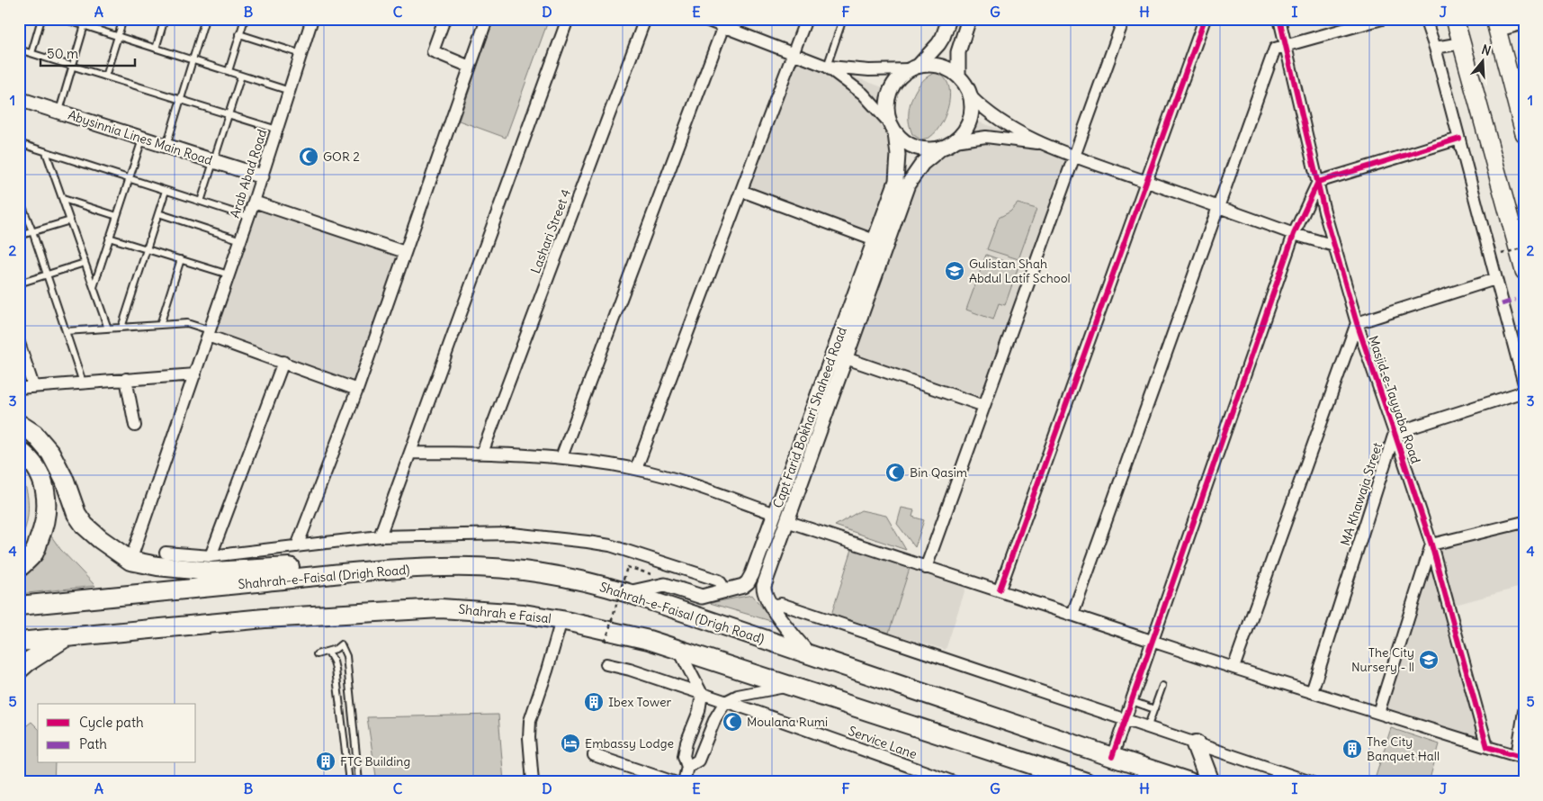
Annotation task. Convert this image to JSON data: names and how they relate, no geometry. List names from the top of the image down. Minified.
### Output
{"streets":{"highway":["Shahrah-e-Faisal (Drigh Road)","Shahrah e Faisal"],"street":["Abysinnia Lines Main Road","Arab Abad Road","Lashari Street 4","Masjid-e-Tayyaba Road","Capt Farid Bokhari Shaheed Road","MA Khawaja Street","Service Lane"]},"crossings":[["Abysinnia Lines Main Road","Arab Abad Road"],["Masjid-e-Tayyaba Road","MA Khawaja Street"],["Capt Farid Bokhari Shaheed Road","Shahrah-e-Faisal (Drigh Road)"]],"places":{"mosque":["GOR 2","Bin Qasim","Moulana Rumi"],"school or university":["Gulistan Shah Abdul Latif School","The City Nursery - ll"],"building":["Ibex Tower","The City Banquet Hall","FTC Building"],"hotel":["Embassy Lodge"]},"legend":["Cycle path","Path"],"scale_bar":"50 m","north":"top","grid":{"columns":["A","B","C","D","E","F","G","H","I","J"],"rows":["1","2","3","4","5"]}}
